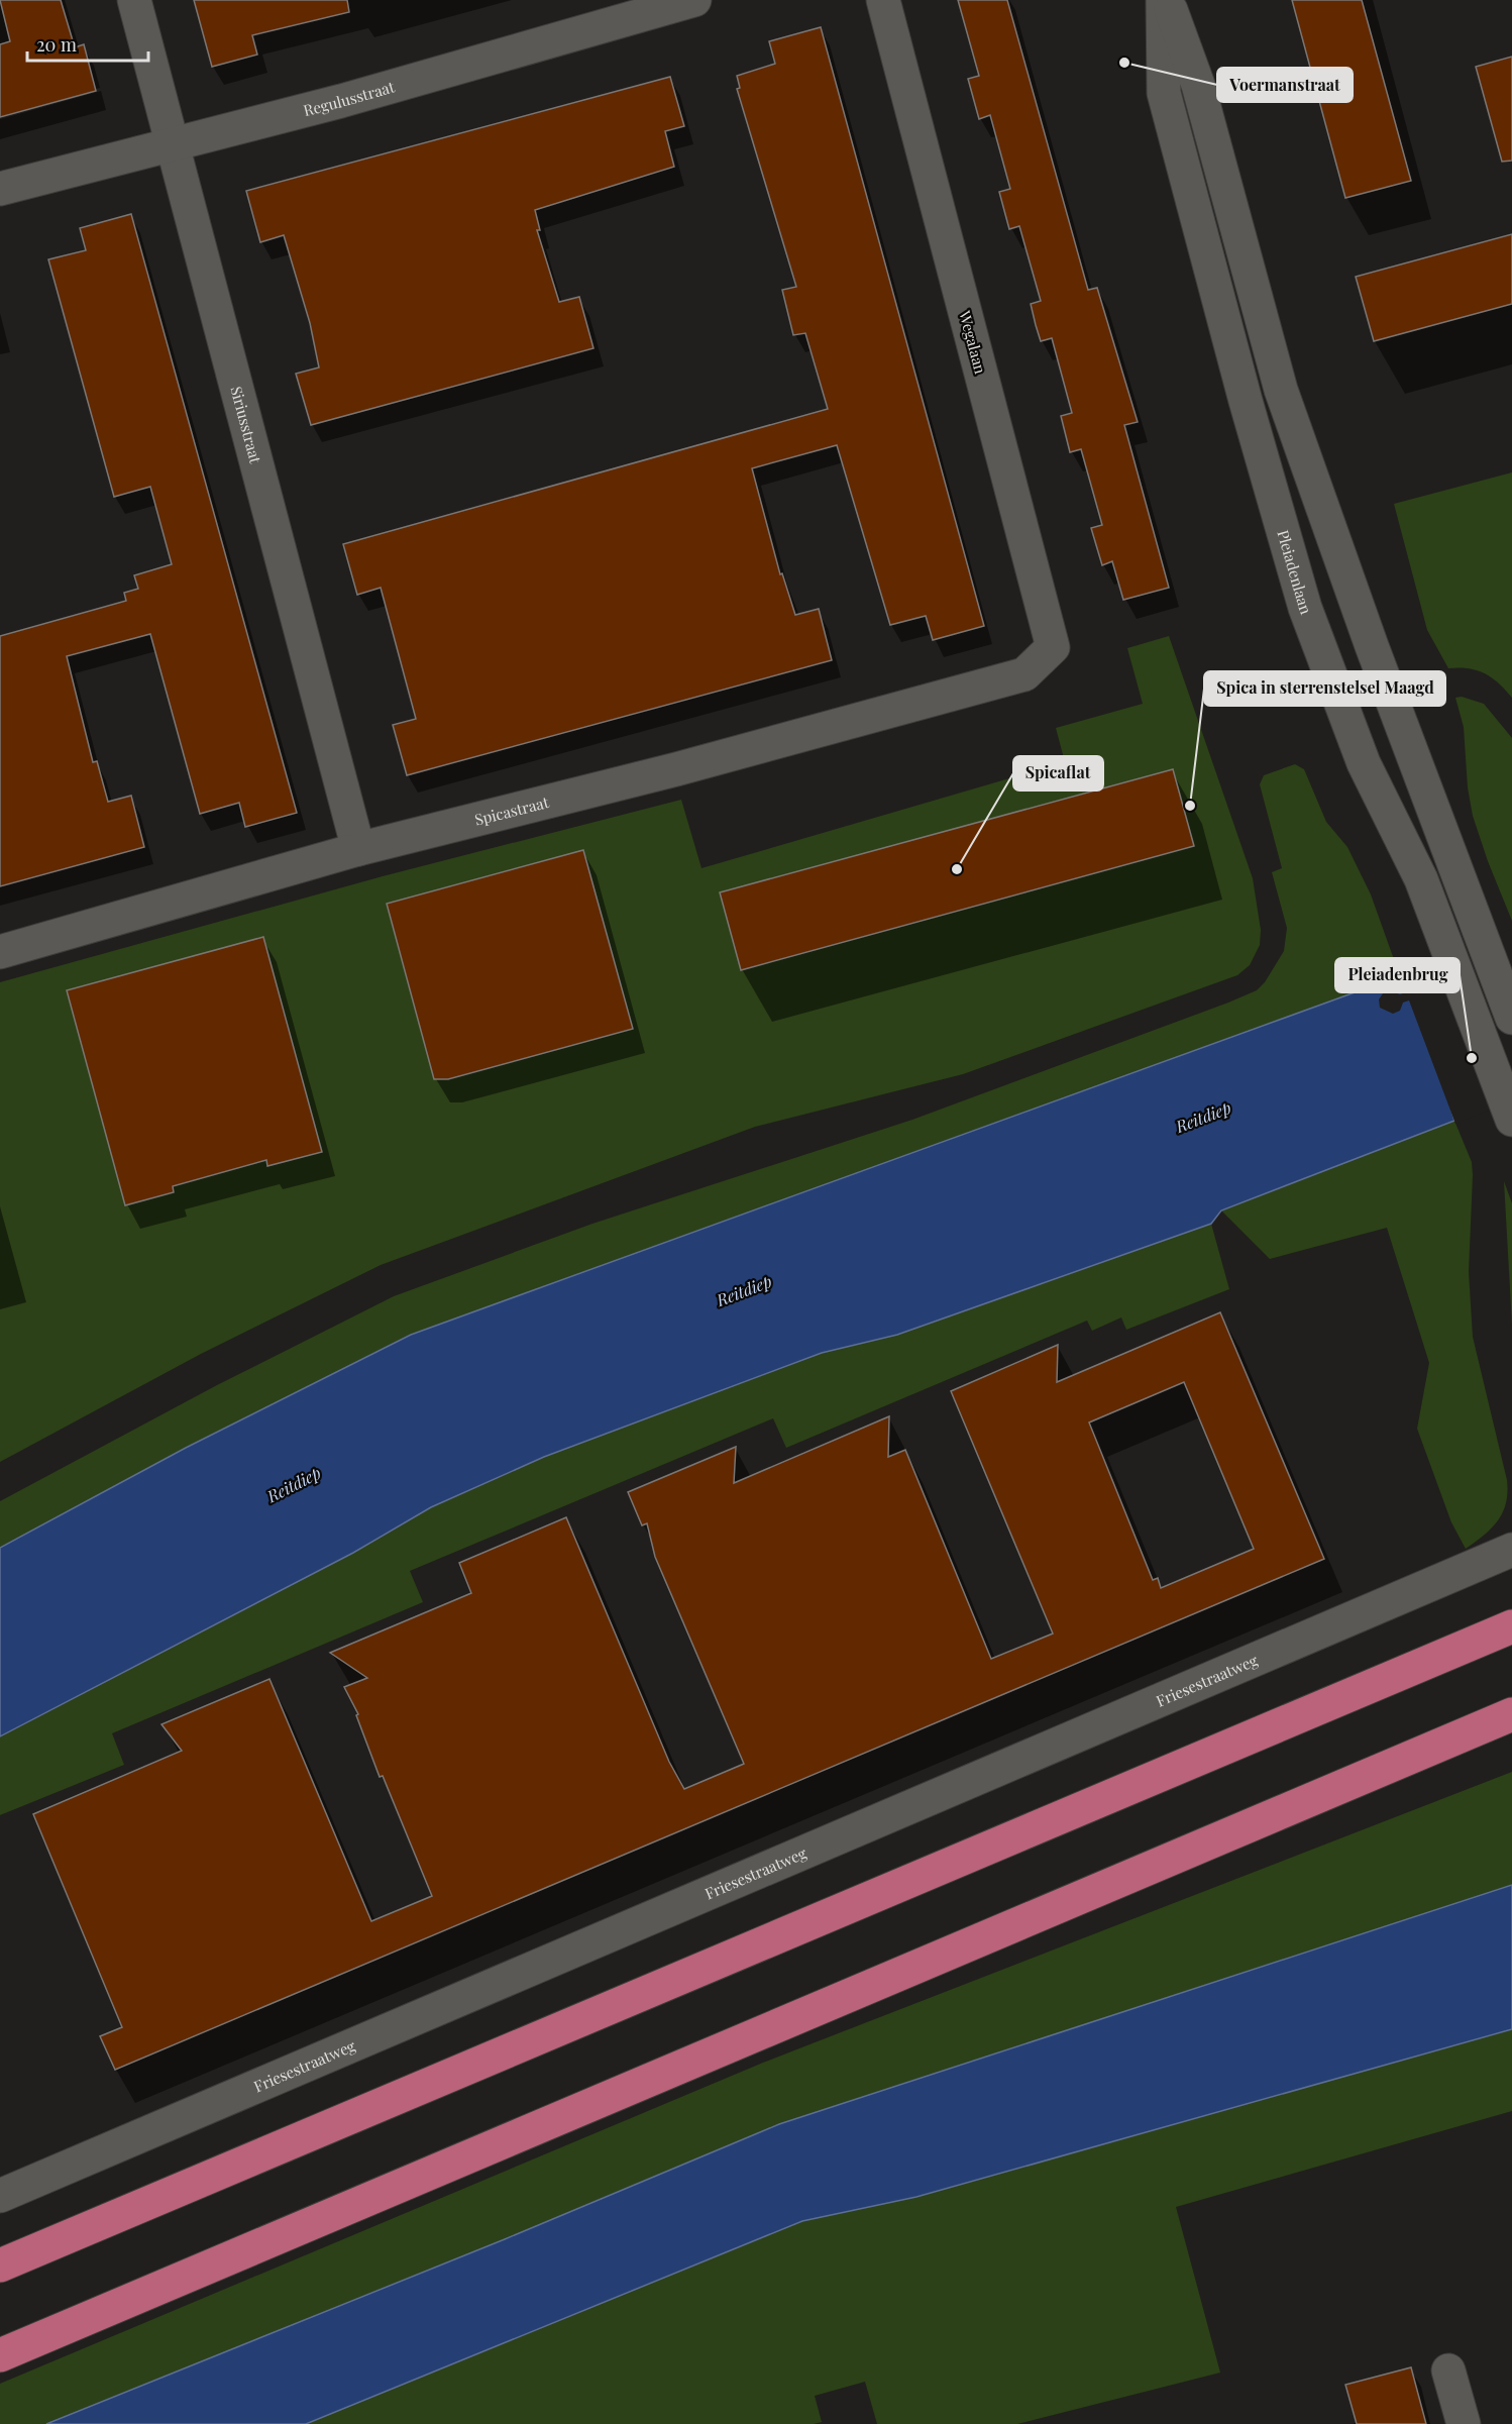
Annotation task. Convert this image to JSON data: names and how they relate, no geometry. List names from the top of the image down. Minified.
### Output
{"streets":{"street":["Regulusstraat","Wegalaan","Siriusstraat","Pleiadenlaan","Spicastraat","Friesestraatweg"]},"crossings":[["Regulusstraat","Siriusstraat"],["Wegalaan","Spicastraat"],["Siriusstraat","Spicastraat"]],"water":["Reitdiep"],"places":["Voermanstraat","Spica in sterrenstelsel Maagd","Spicaflat","Pleiadenbrug"],"scale_bar":"20 m"}
